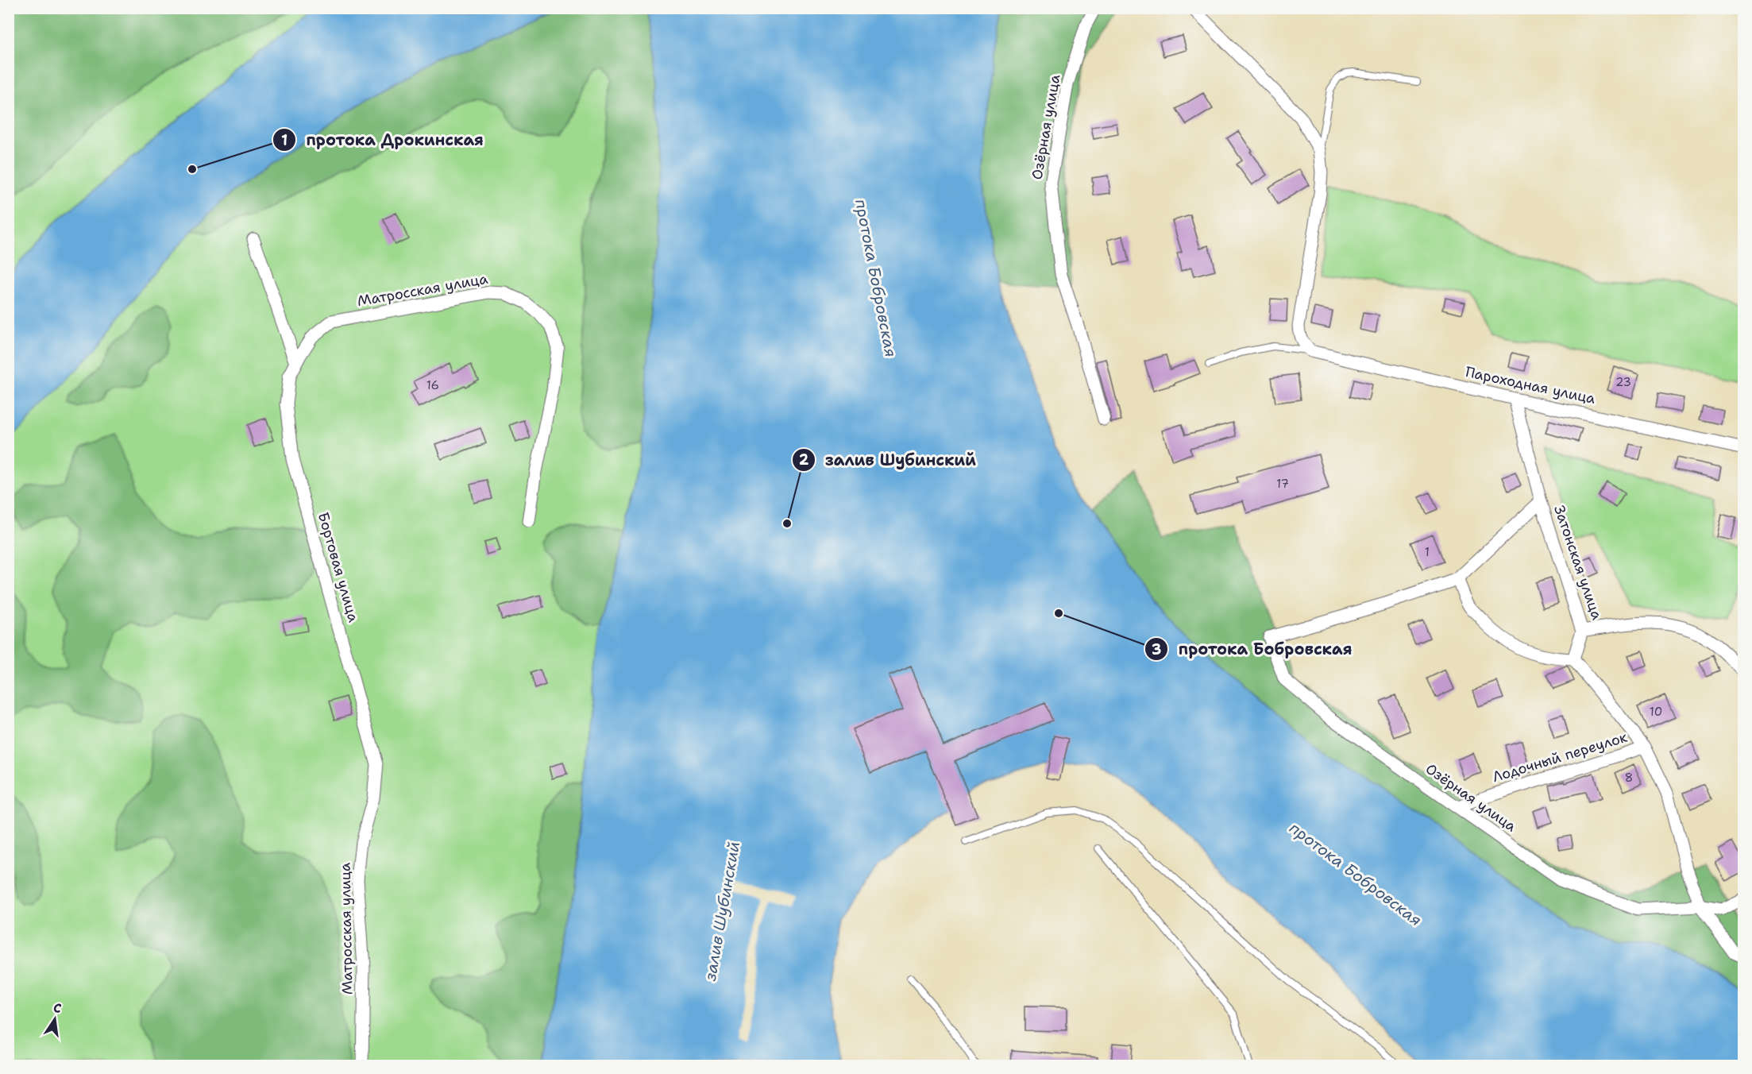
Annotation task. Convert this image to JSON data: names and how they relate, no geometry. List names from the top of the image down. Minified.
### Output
{"streets":{"street":["Озёрная улица","Матросская улица","Пароходная улица","Затонская улица","Бортовая улица","Лодочный переулок"]},"crossings":[["Озёрная улица","Затонская улица"],["Озёрная улица","Лодочный переулок"],["Матросская улица","Бортовая улица"],["Пароходная улица","Затонская улица"]],"water":["протока Бобровская","залив Шубинский"],"places":["протока Дрокинская","залив Шубинский","протока Бобровская"],"house_numbers":["23","16","17","1","10","8"],"north":"top"}
